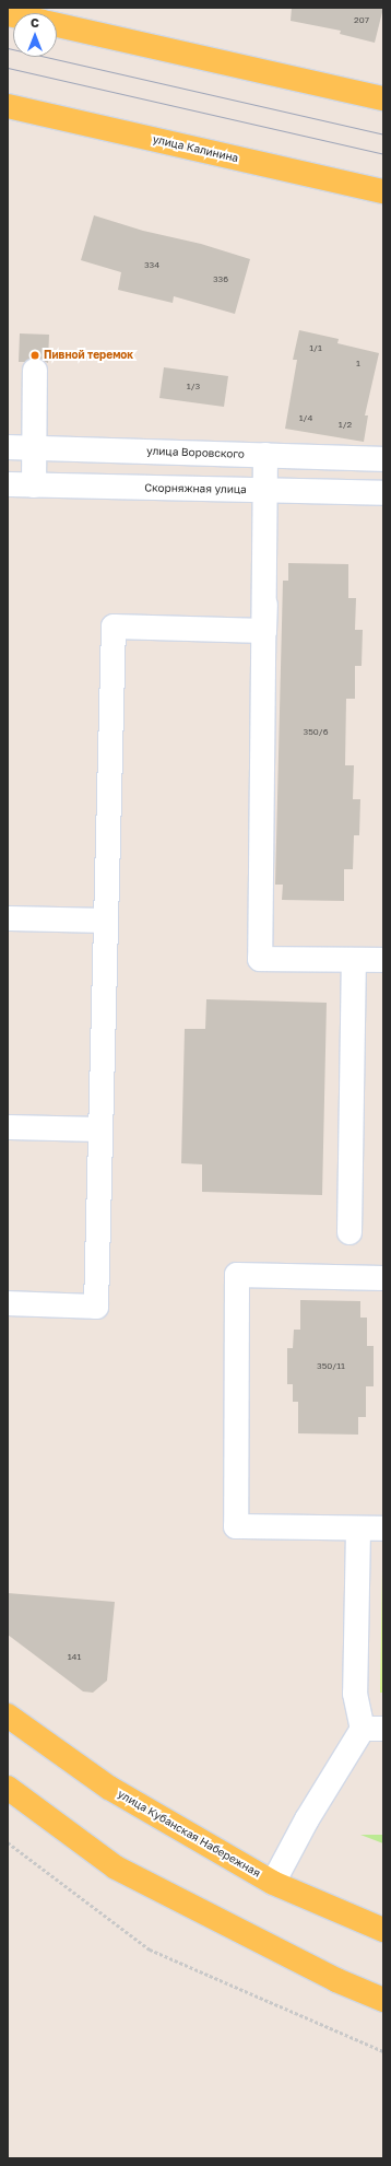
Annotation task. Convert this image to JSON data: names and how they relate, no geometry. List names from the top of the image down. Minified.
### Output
{"streets":{"main road":["улица Калинина","улица Кубанская Набережная"],"street":["улица Воровского","Скорняжная улица"]},"places":["Пивной теремок"],"house_numbers":["207","334","336","1/1","1","1/3","1/4","1/2","350/6","350/11","141"],"north":"top"}
